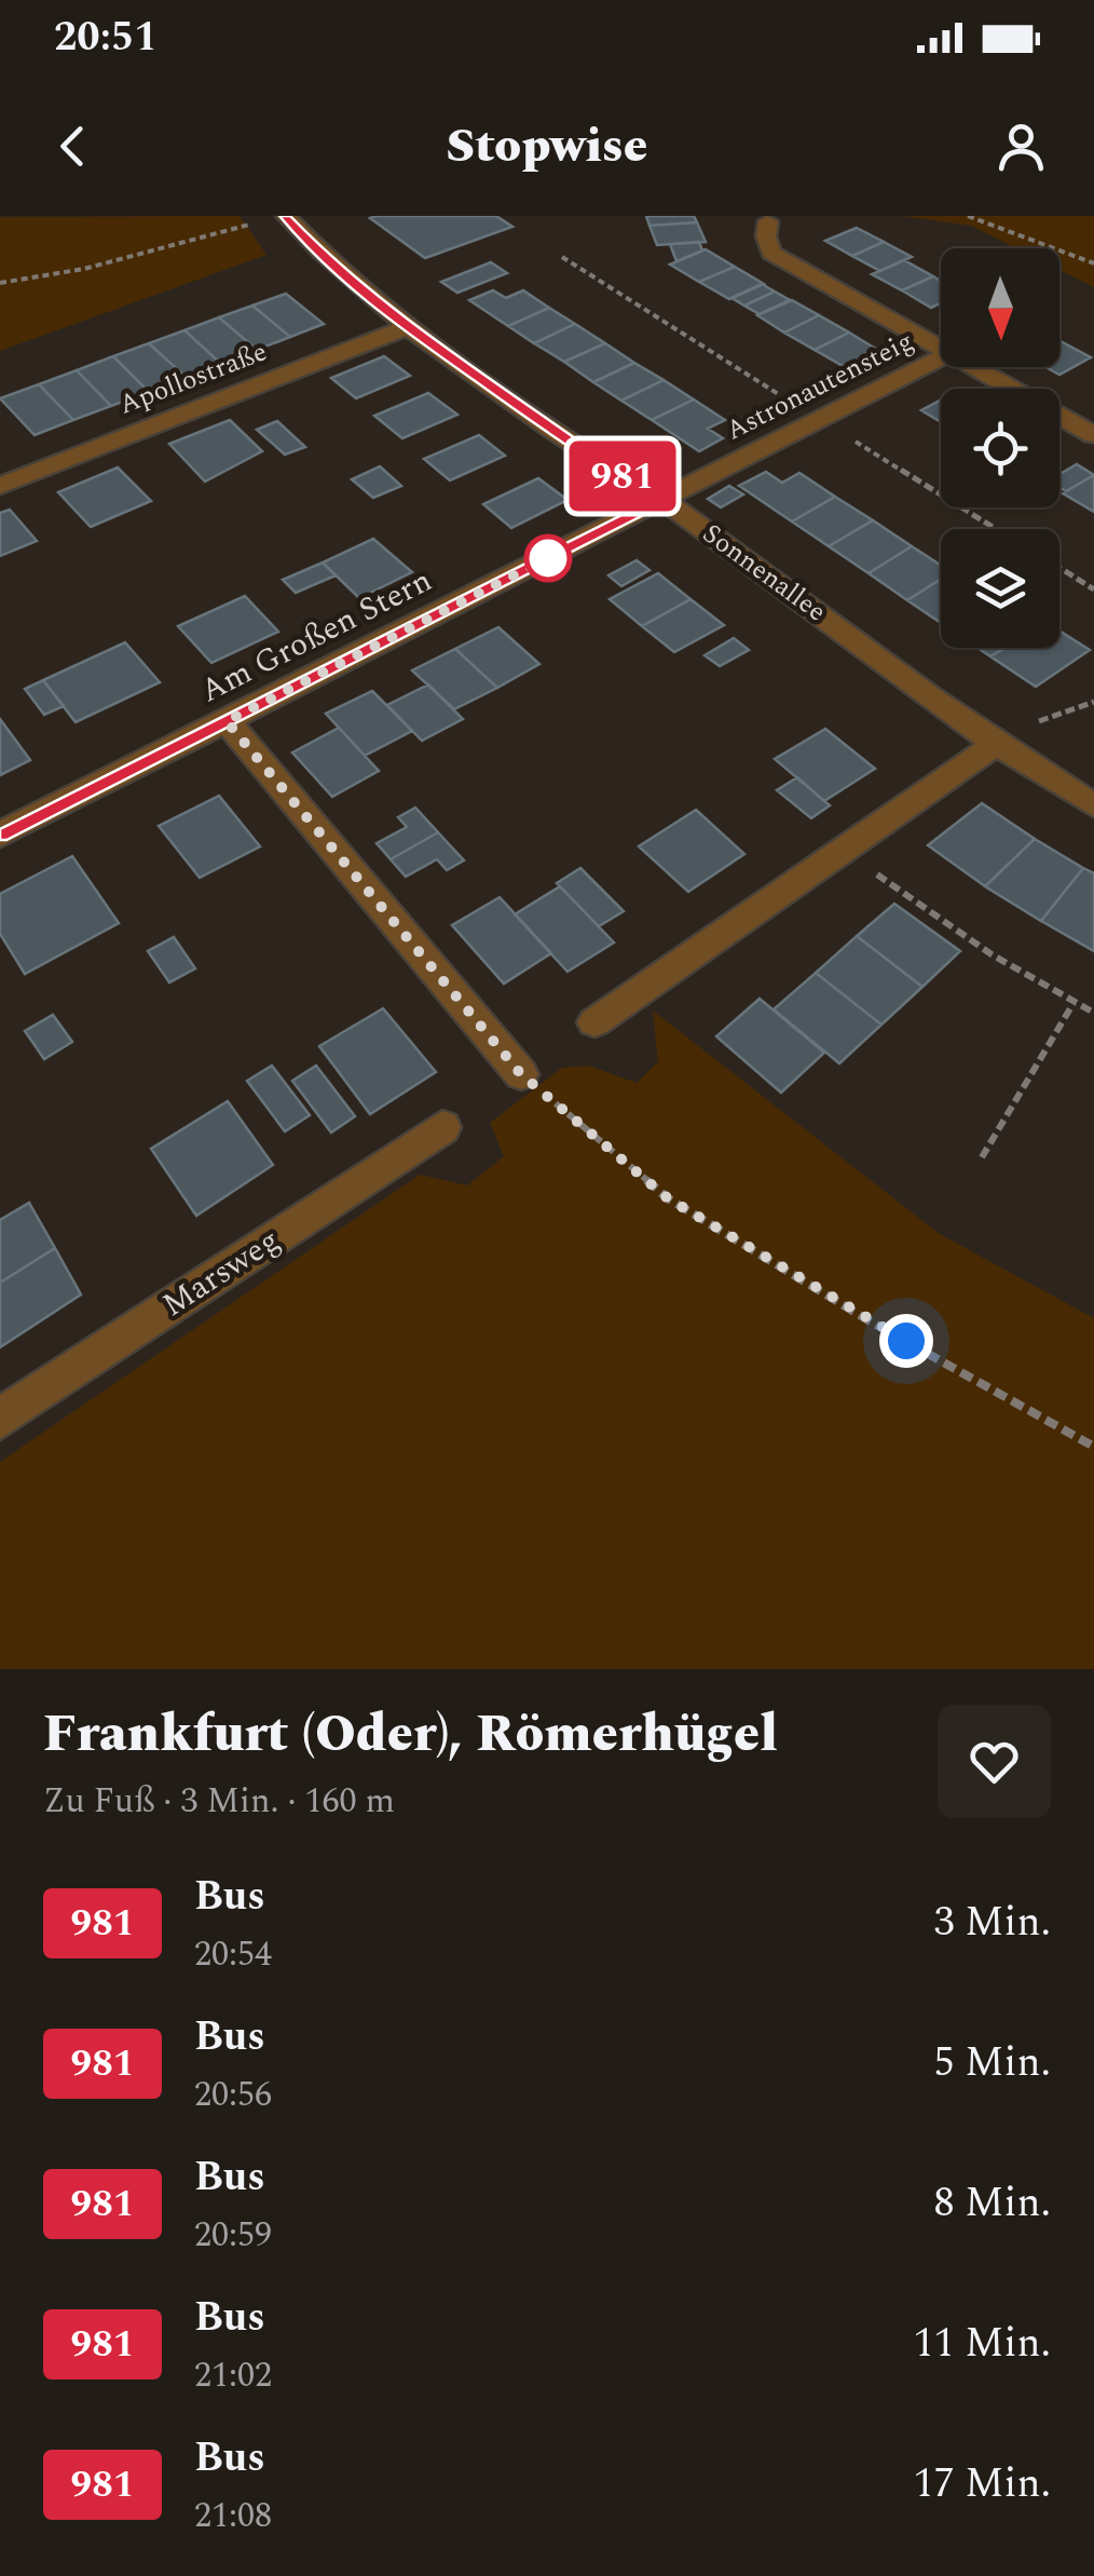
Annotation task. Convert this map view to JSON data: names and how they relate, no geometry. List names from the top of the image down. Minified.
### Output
{"streets":{"street":["Apollostraße","Astronautensteig","Sonnenallee","Am Großen Stern","Marsweg"]},"crossings":[["Apollostraße","Sonnenallee"],["Astronautensteig","Sonnenallee"],["Astronautensteig","Am Großen Stern"],["Sonnenallee","Am Großen Stern"]],"lines":["bus line 981"],"north":"bottom","page":{"status":"20:51","header":"Stopwise","on_map":"981","heading":["Frankfurt (Oder), Römerhügel","Zu Fuß · 3 Min. · 160 m"],"list":[{"mark":"981","name":"Bus","note":"20:54","value":"3 Min."},{"mark":"981","name":"Bus","note":"20:56","value":"5 Min."},{"mark":"981","name":"Bus","note":"20:59","value":"8 Min."},{"mark":"981","name":"Bus","note":"21:02","value":"11 Min."},{"mark":"981","name":"Bus","note":"21:08","value":"17 Min."}]}}
